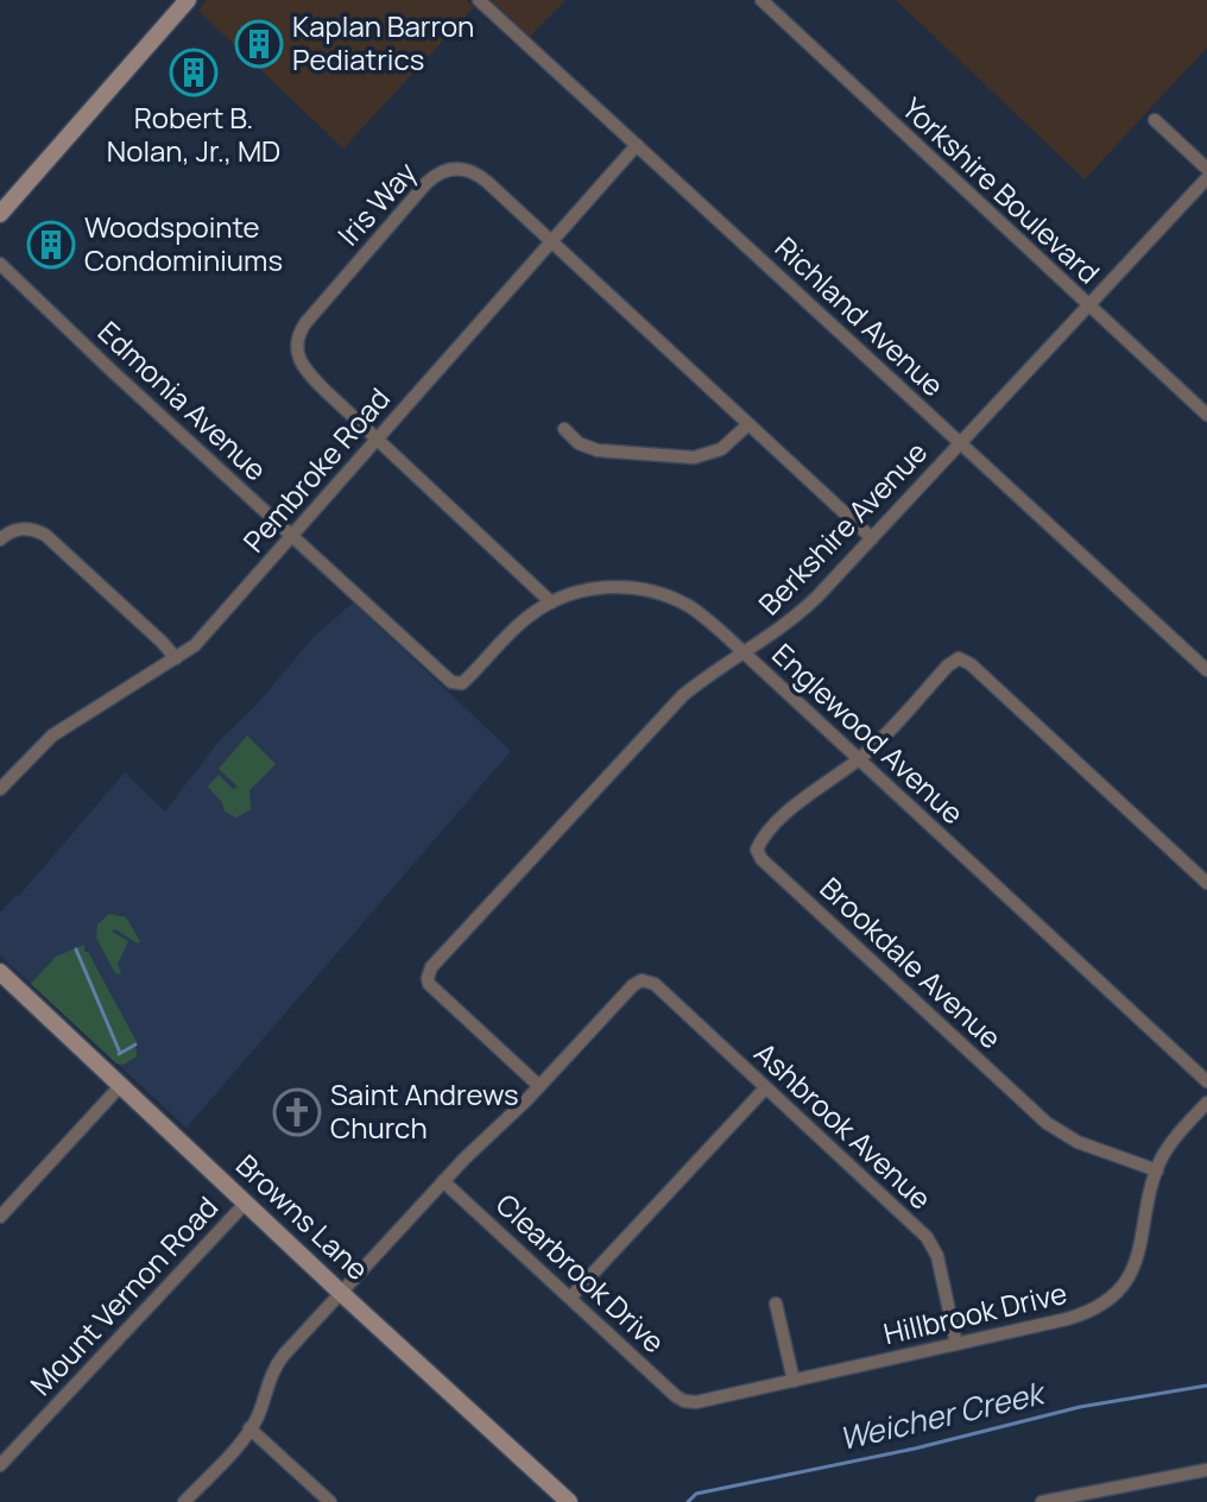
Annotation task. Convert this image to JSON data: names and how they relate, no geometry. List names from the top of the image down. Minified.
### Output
{"streets":{"street":["Yorkshire Boulevard","Iris Way","Richland Avenue","Edmonia Avenue","Pembroke Road","Berkshire Avenue","Englewood Avenue","Brookdale Avenue","Ashbrook Avenue","Browns Lane","Clearbrook Drive","Mount Vernon Road","Hillbrook Drive"]},"crossings":[["Yorkshire Boulevard","Berkshire Avenue"],["Iris Way","Pembroke Road"],["Iris Way","Berkshire Avenue"],["Iris Way","Englewood Avenue"],["Richland Avenue","Pembroke Road"],["Richland Avenue","Berkshire Avenue"],["Edmonia Avenue","Pembroke Road"],["Edmonia Avenue","Englewood Avenue"],["Berkshire Avenue","Englewood Avenue"],["Berkshire Avenue","Ashbrook Avenue"],["Englewood Avenue","Brookdale Avenue"],["Brookdale Avenue","Hillbrook Drive"],["Ashbrook Avenue","Hillbrook Drive"],["Browns Lane","Mount Vernon Road"],["Clearbrook Drive","Hillbrook Drive"]],"water":["Weicher Creek"],"places":{"building":["Kaplan Barron Pediatrics","Robert B. Nolan, Jr., MD","Woodspointe Condominiums"],"church":["Saint Andrews Church"]}}
